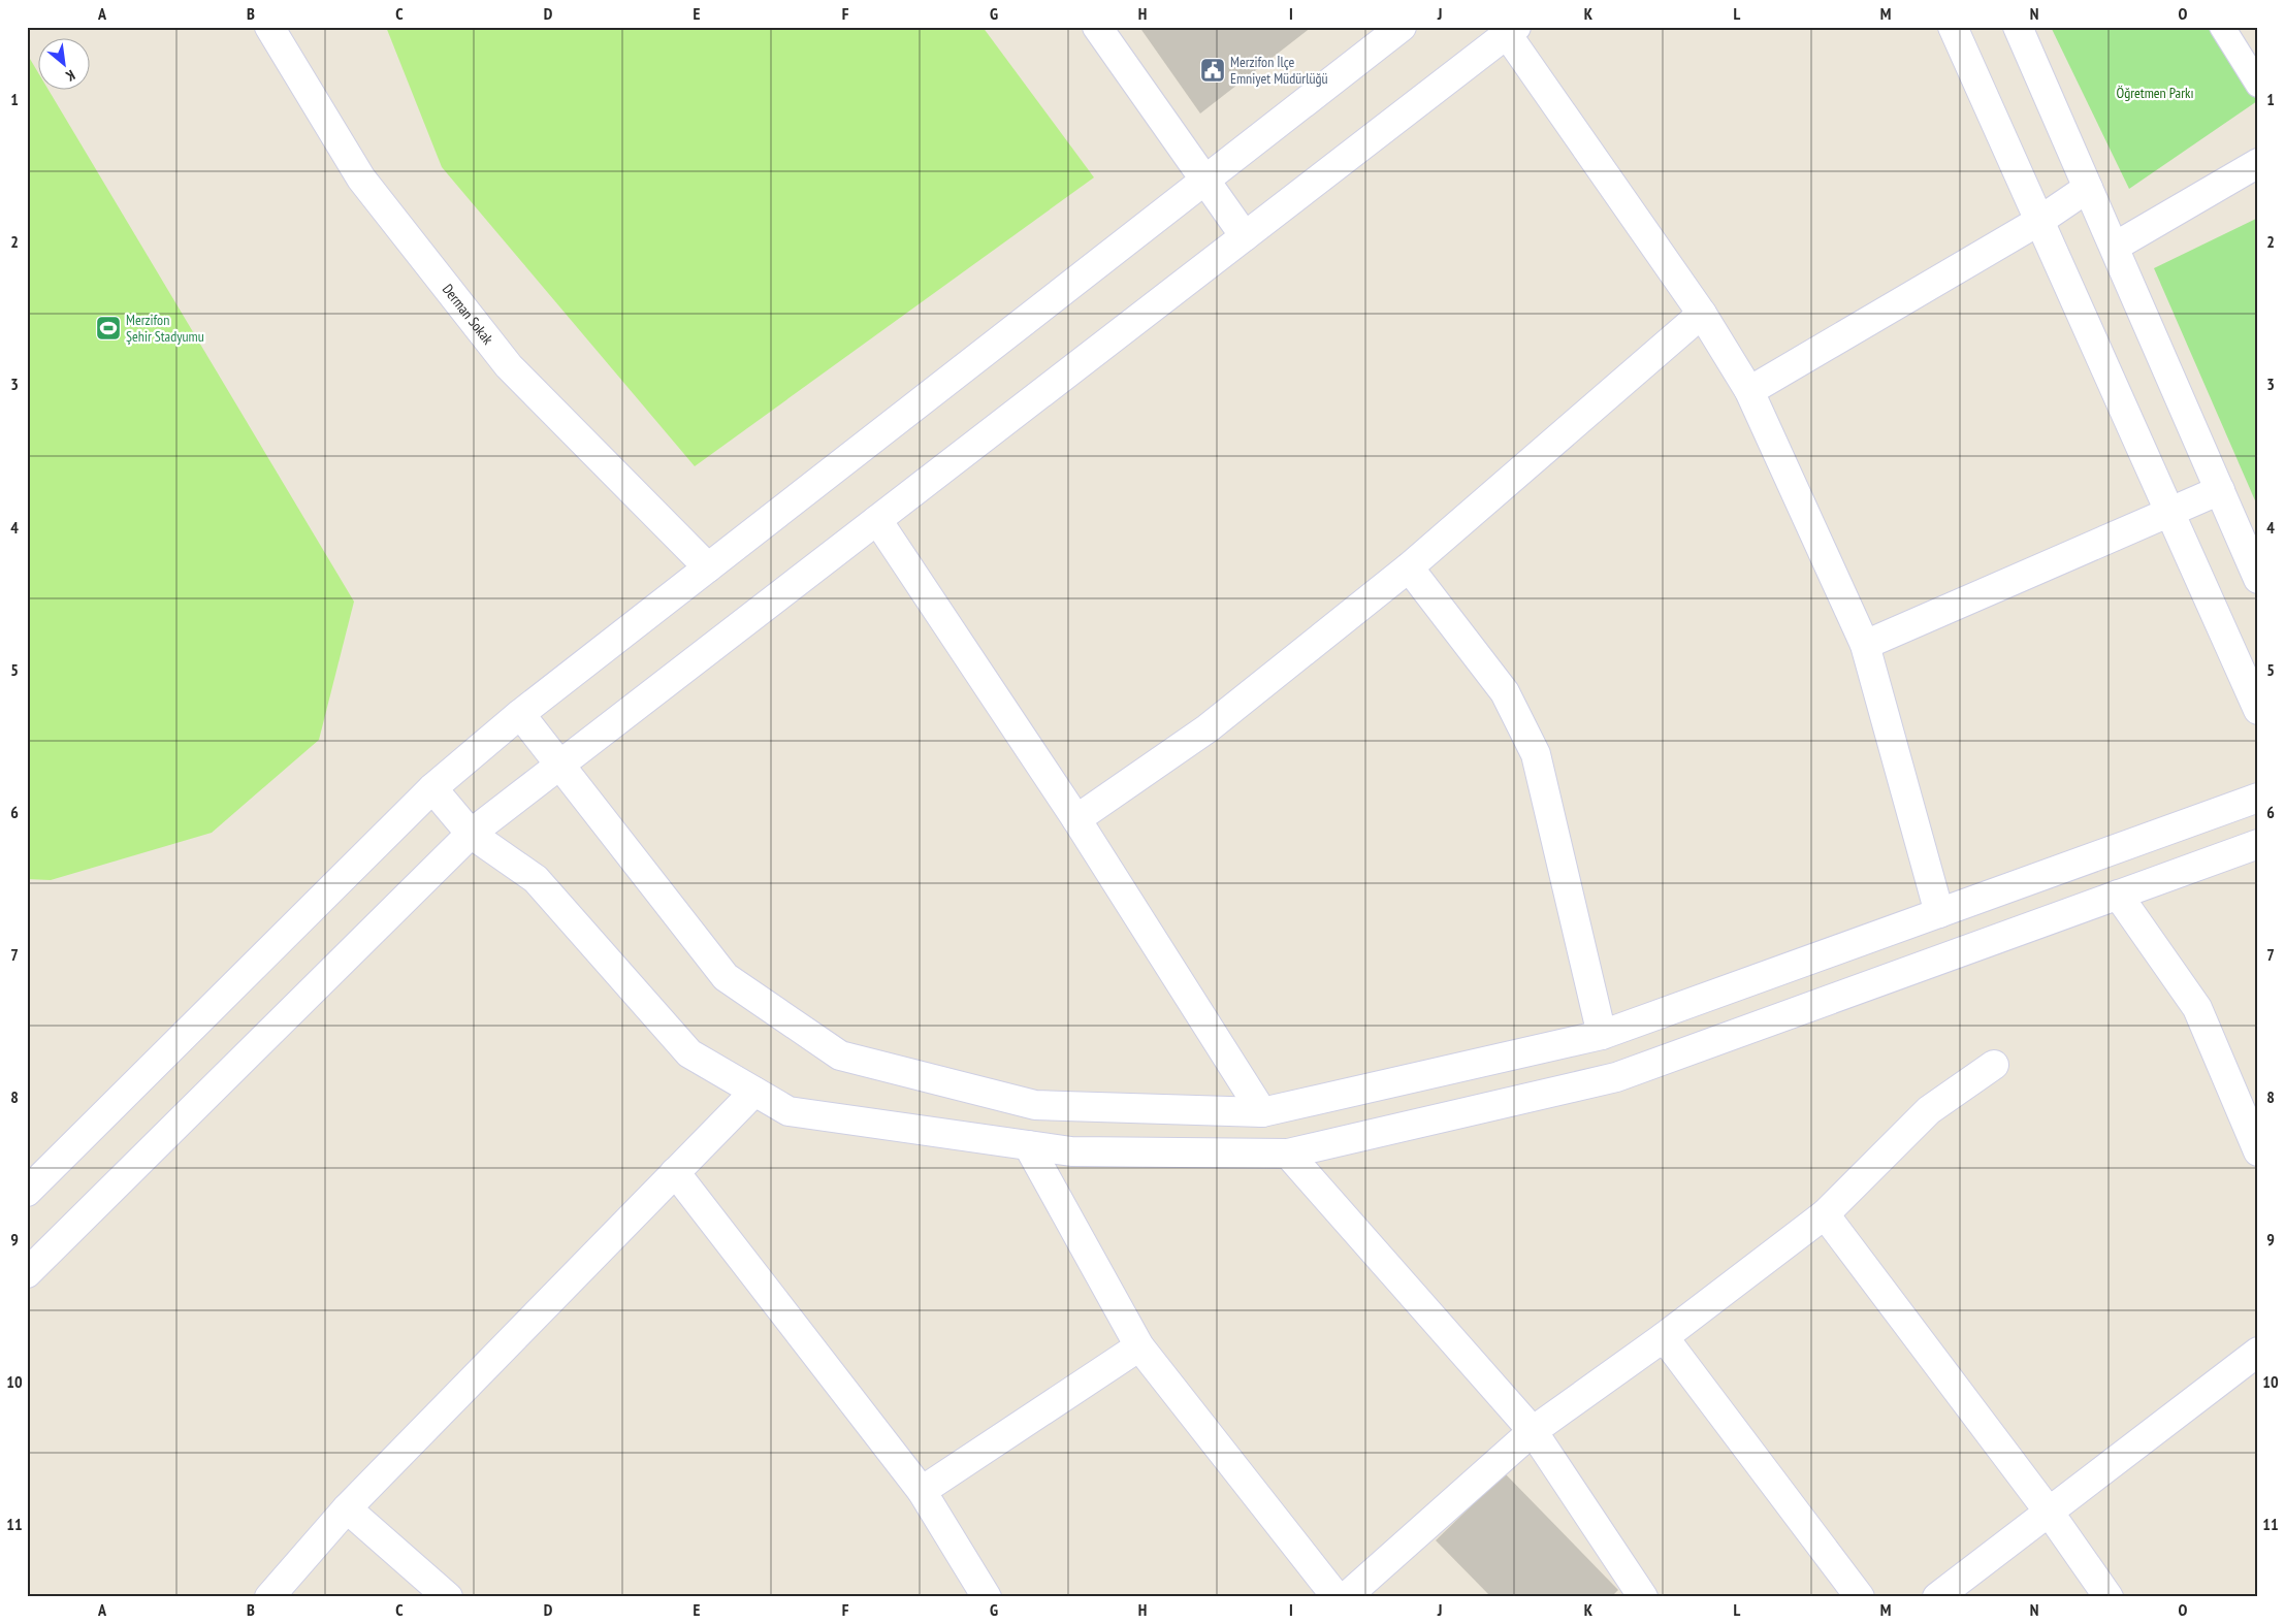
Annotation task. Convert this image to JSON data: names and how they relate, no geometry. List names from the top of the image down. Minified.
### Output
{"streets":{"street":["Derman Sokak"]},"parks":["Öğretmen Parkı"],"places":{"public building":["Merzifon İlçe Emniyet Müdürlüğü"],"sports":["Merzifon Şehir Stadyumu"]},"north":"bottom right","grid":{"columns":["A","B","C","D","E","F","G","H","I","J","K","L","M","N","O"],"rows":["1","2","3","4","5","6","7","8","9","10","11"]}}
